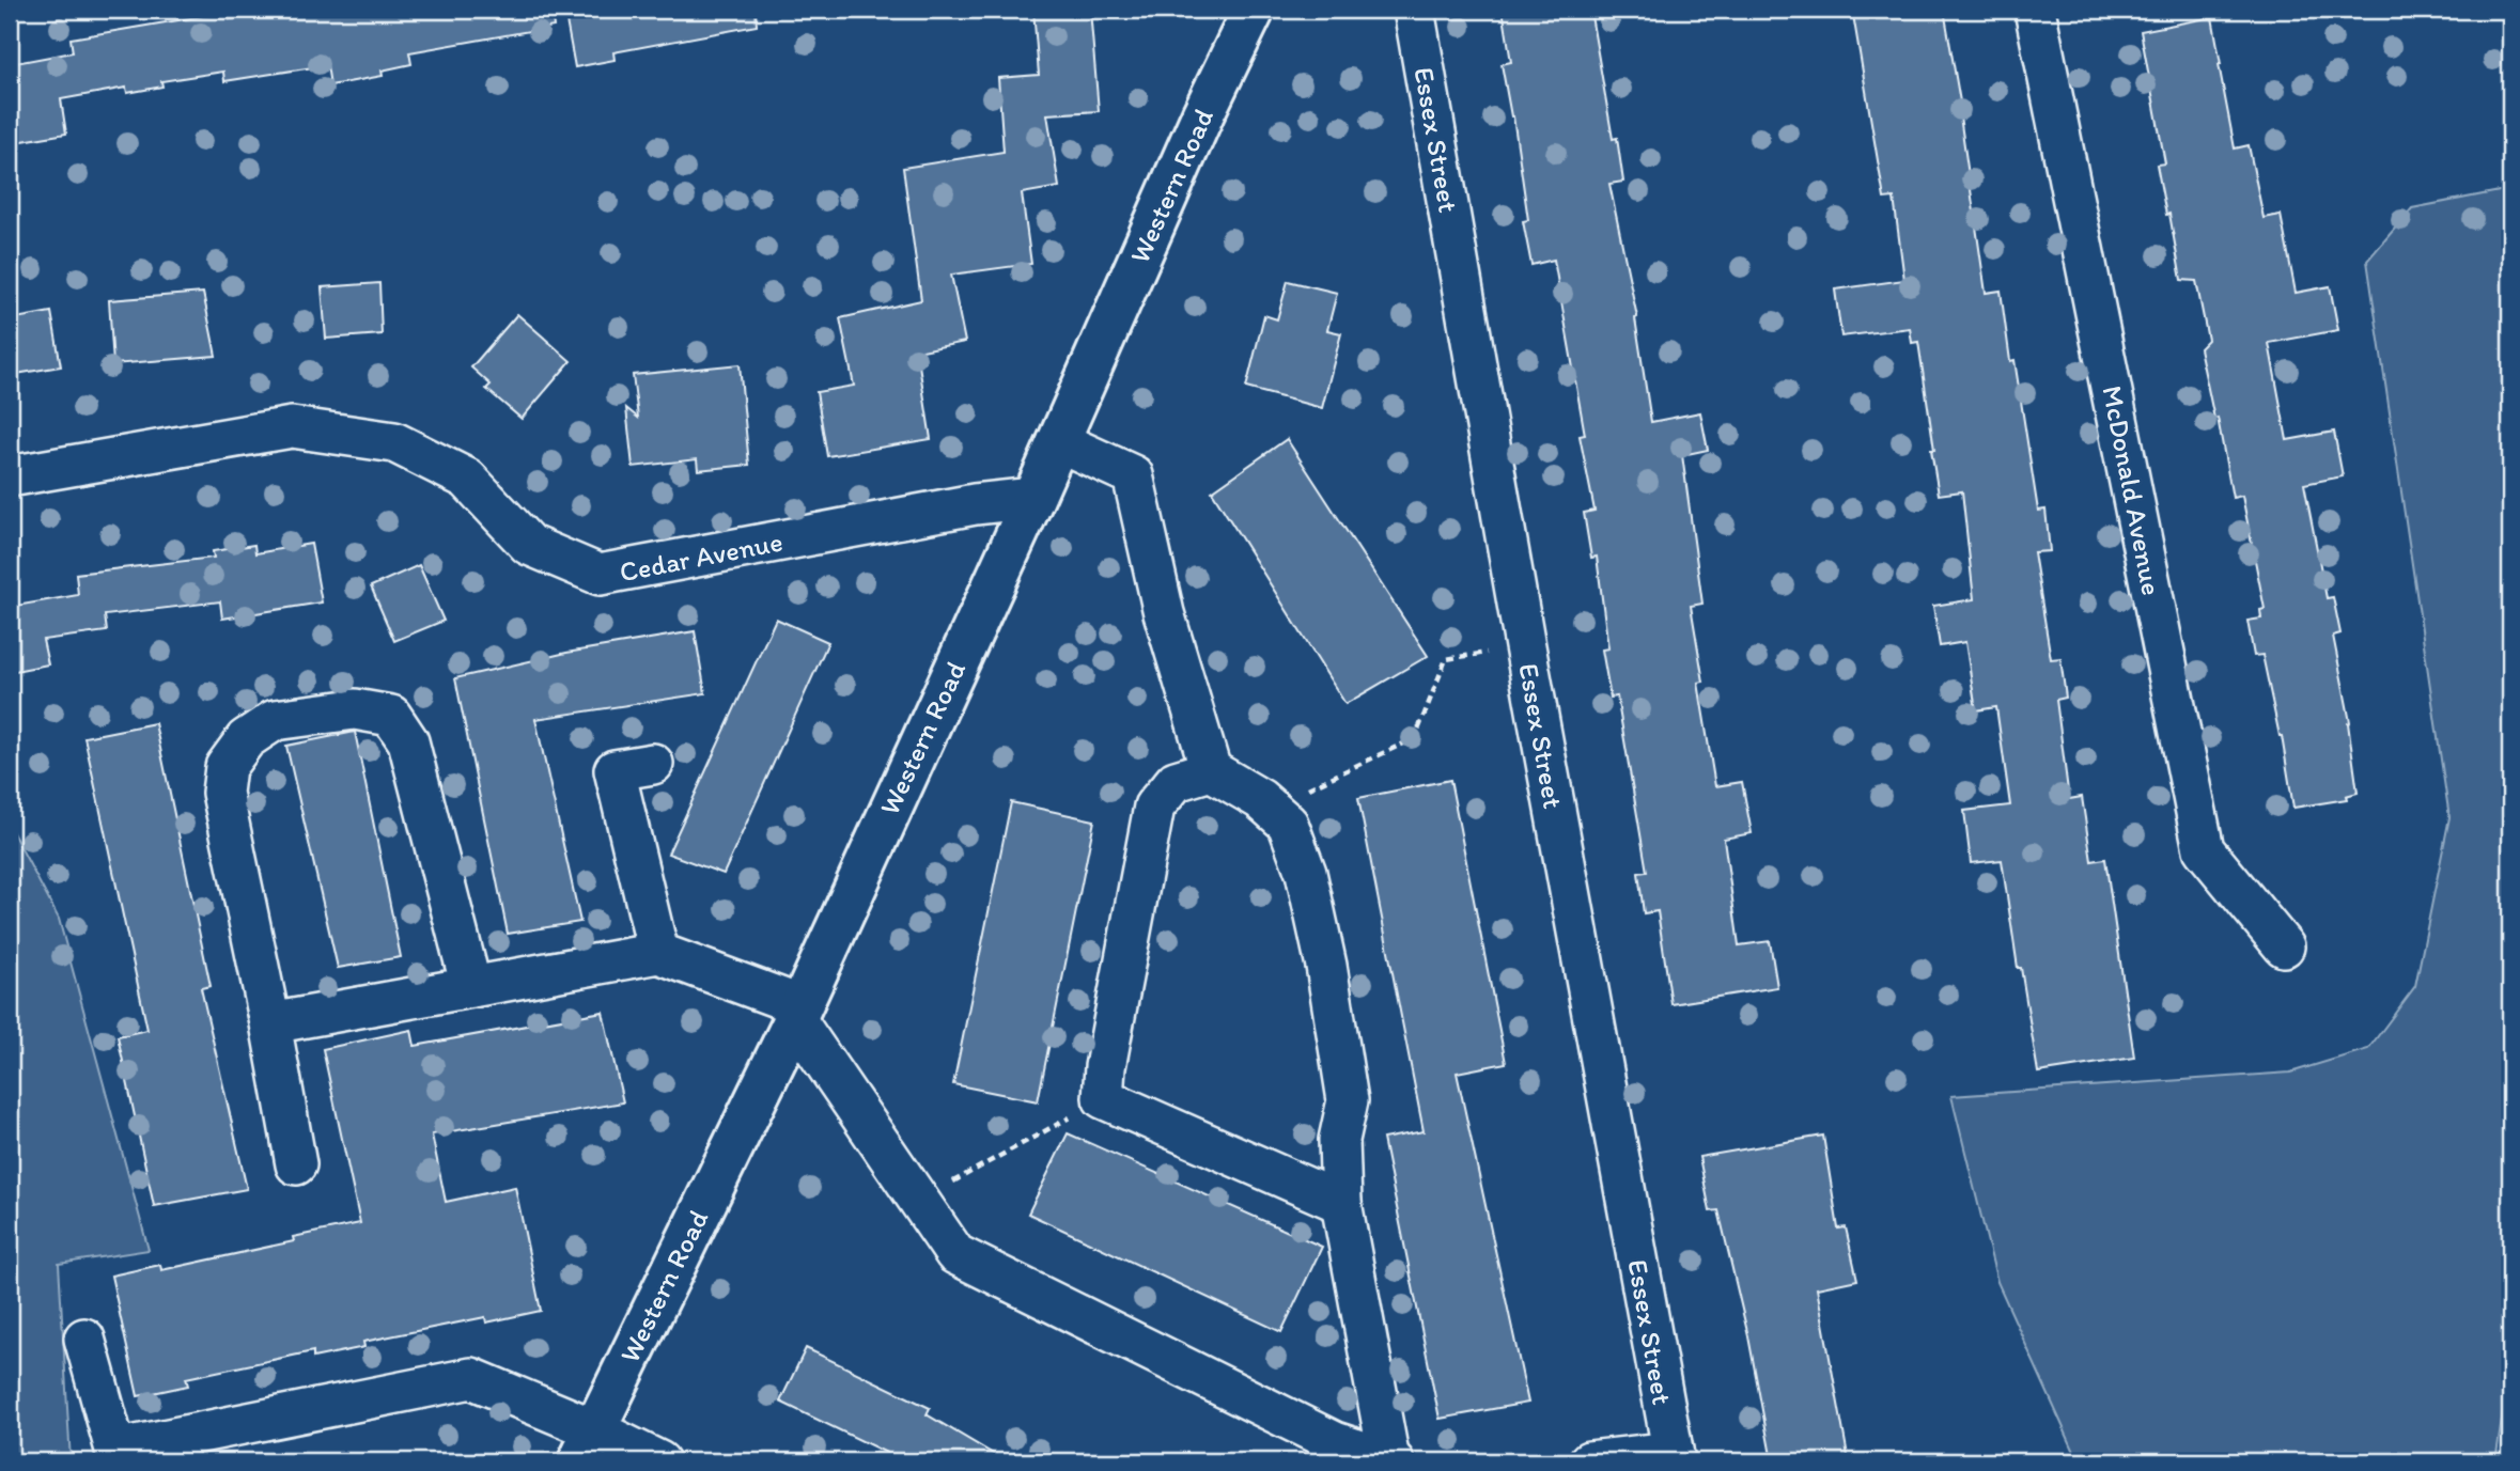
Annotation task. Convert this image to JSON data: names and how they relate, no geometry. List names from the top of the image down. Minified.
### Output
{"streets":{"main road":["Western Road"],"street":["Essex Street","McDonald Avenue","Cedar Avenue"]},"crossings":[["Western Road","Cedar Avenue"]]}
